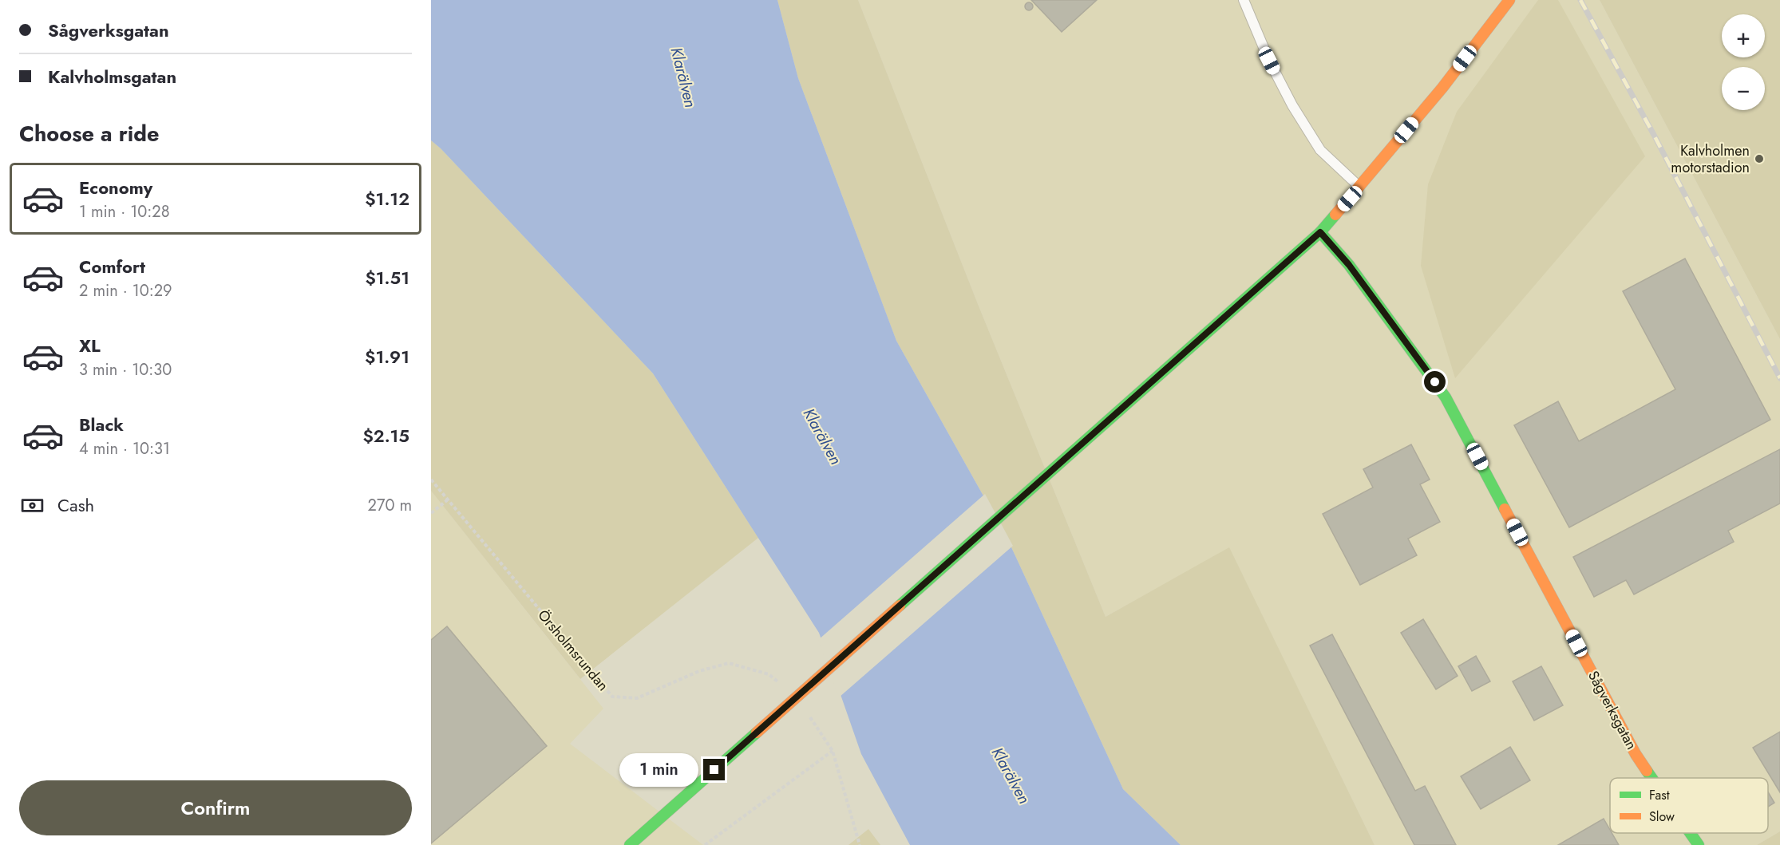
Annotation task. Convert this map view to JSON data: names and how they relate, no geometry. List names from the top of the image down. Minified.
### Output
{"streets":{"street":["Sågverksgatan"],"path":["Örsholmsrundan"]},"water":["Klarälven"],"places":["Kalvholmen motorstadion"],"legend":["Fast","Slow"],"page":{"banner":["Sågverksgatan","Kalvholmsgatan"],"map_buttons":["+","−"],"heading":"Choose a ride","list":[{"name":"Economy","note":"1 min · 10:28","value":"$1.12"},{"name":"Comfort","note":"2 min · 10:29","value":"$1.51"},{"name":"XL","note":"3 min · 10:30","value":"$1.91"},{"name":"Black","note":"4 min · 10:31","value":"$2.15"}],"pay":["Cash","270 m"],"bubble":"1 min","buttons":"Confirm"}}
